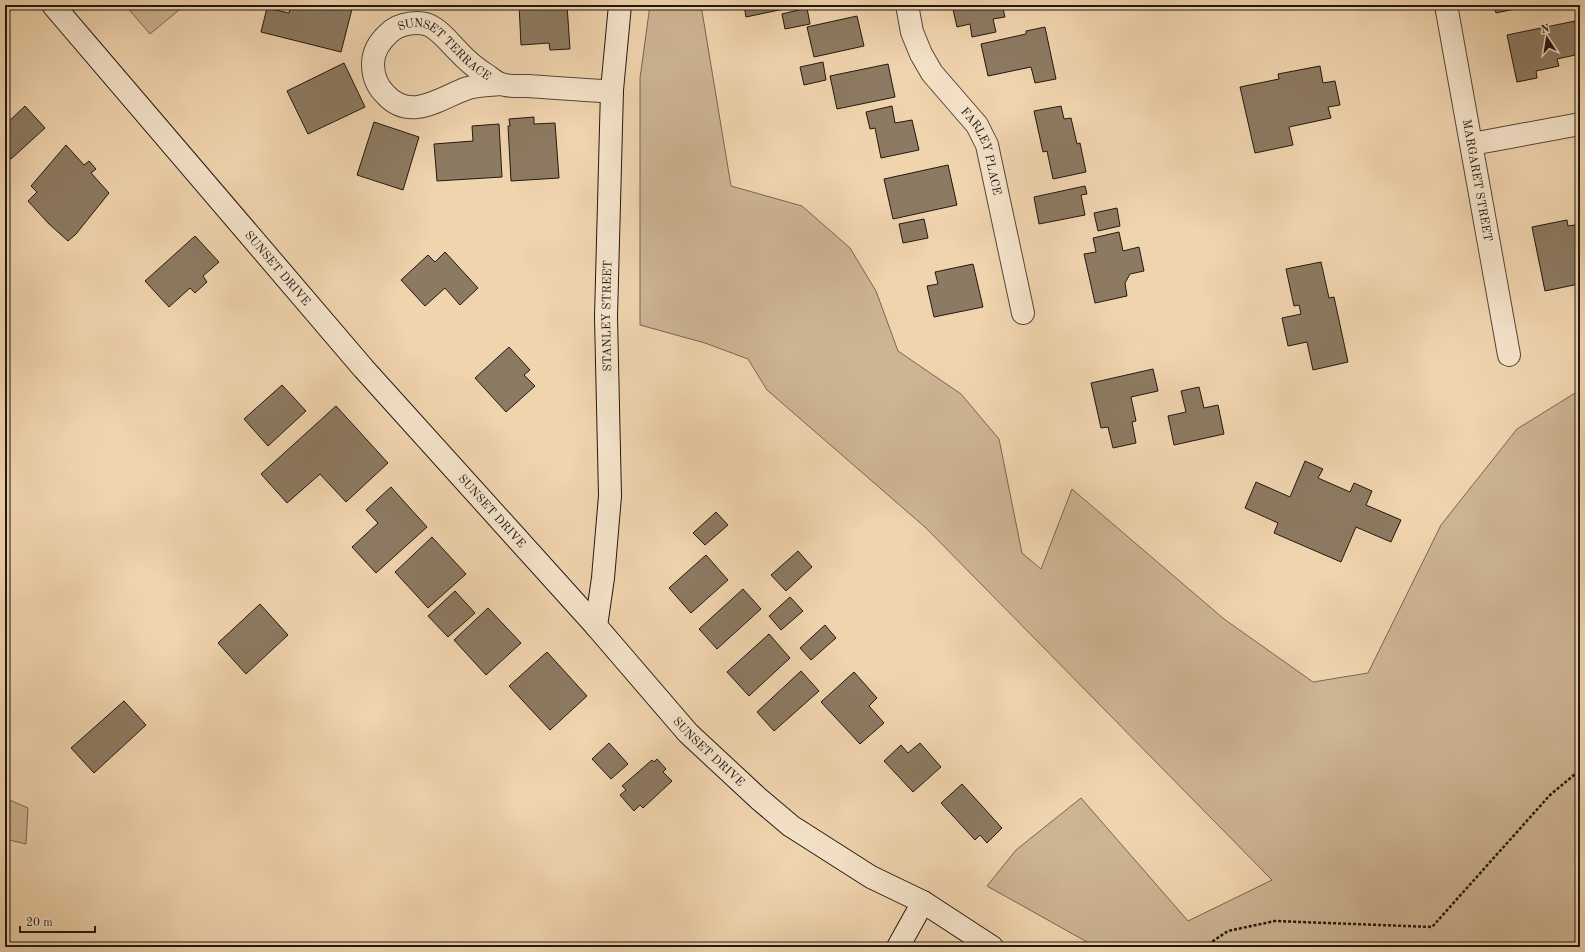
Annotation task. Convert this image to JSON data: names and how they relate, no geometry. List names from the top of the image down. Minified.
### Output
{"streets":{"street":["SUNSET TERRACE","FARLEY PLACE","MARGARET STREET","SUNSET DRIVE","STANLEY STREET"]},"crossings":[["SUNSET TERRACE","STANLEY STREET"],["SUNSET DRIVE","STANLEY STREET"]],"scale_bar":"20 m","north":"top"}
